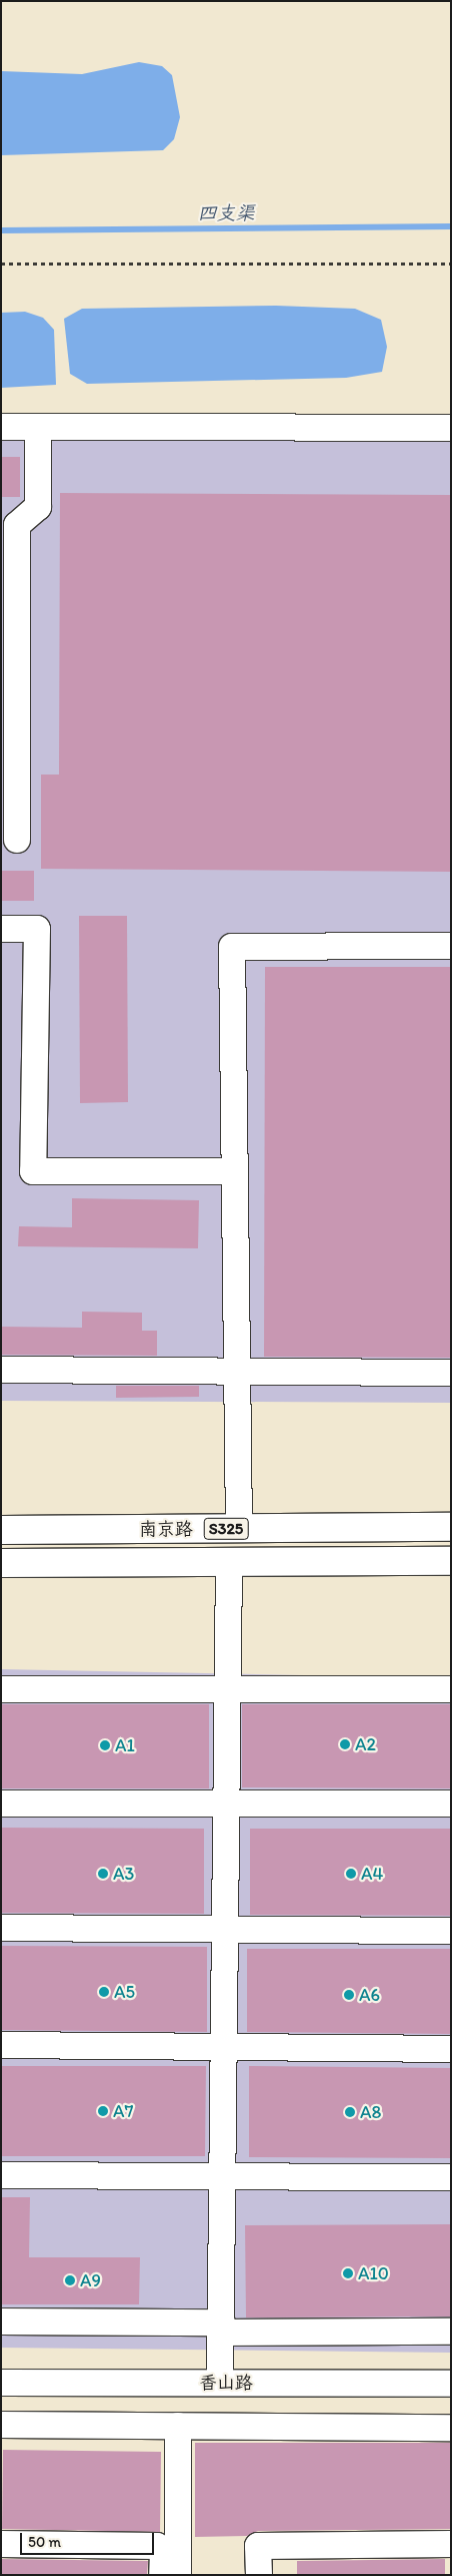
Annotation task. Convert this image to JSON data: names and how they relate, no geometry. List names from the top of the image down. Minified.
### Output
{"streets":{"main road":["南京路","S325"],"street":["香山路"]},"water":["四支渠"],"places":["A2","A1","A3","A4","A5","A6","A7","A8","A10","A9"],"scale_bar":"50 m"}
